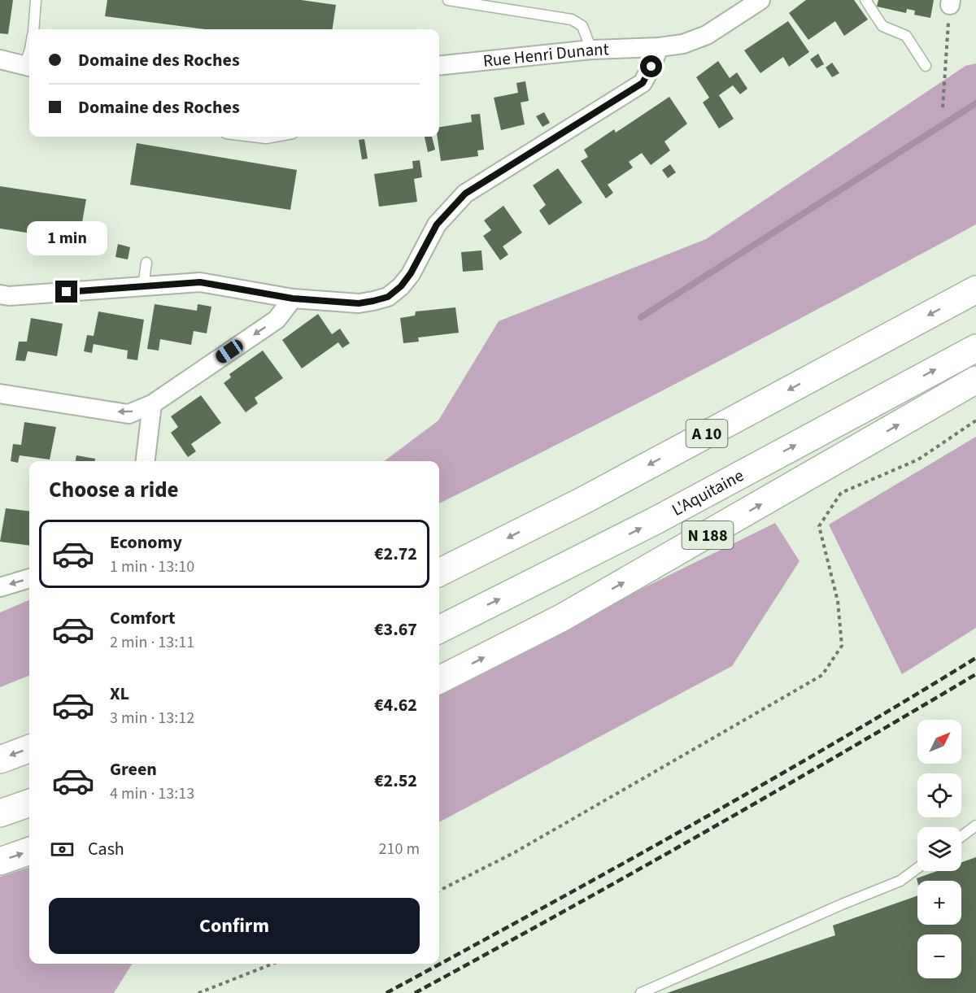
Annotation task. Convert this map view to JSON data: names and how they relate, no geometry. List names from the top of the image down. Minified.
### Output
{"streets":{"highway":["A 10","L'Aquitaine","N 188"],"street":["Rue Henri Dunant"]},"north":"top right","page":{"banner":["Domaine des Roches","Domaine des Roches"],"bubble":"1 min","heading":"Choose a ride","list":[{"name":"Economy","note":"1 min · 13:10","value":"€2.72"},{"name":"Comfort","note":"2 min · 13:11","value":"€3.67"},{"name":"XL","note":"3 min · 13:12","value":"€4.62"},{"name":"Green","note":"4 min · 13:13","value":"€2.52"}],"map_buttons":["+","−"],"pay":["Cash","210 m"],"buttons":"Confirm"}}
